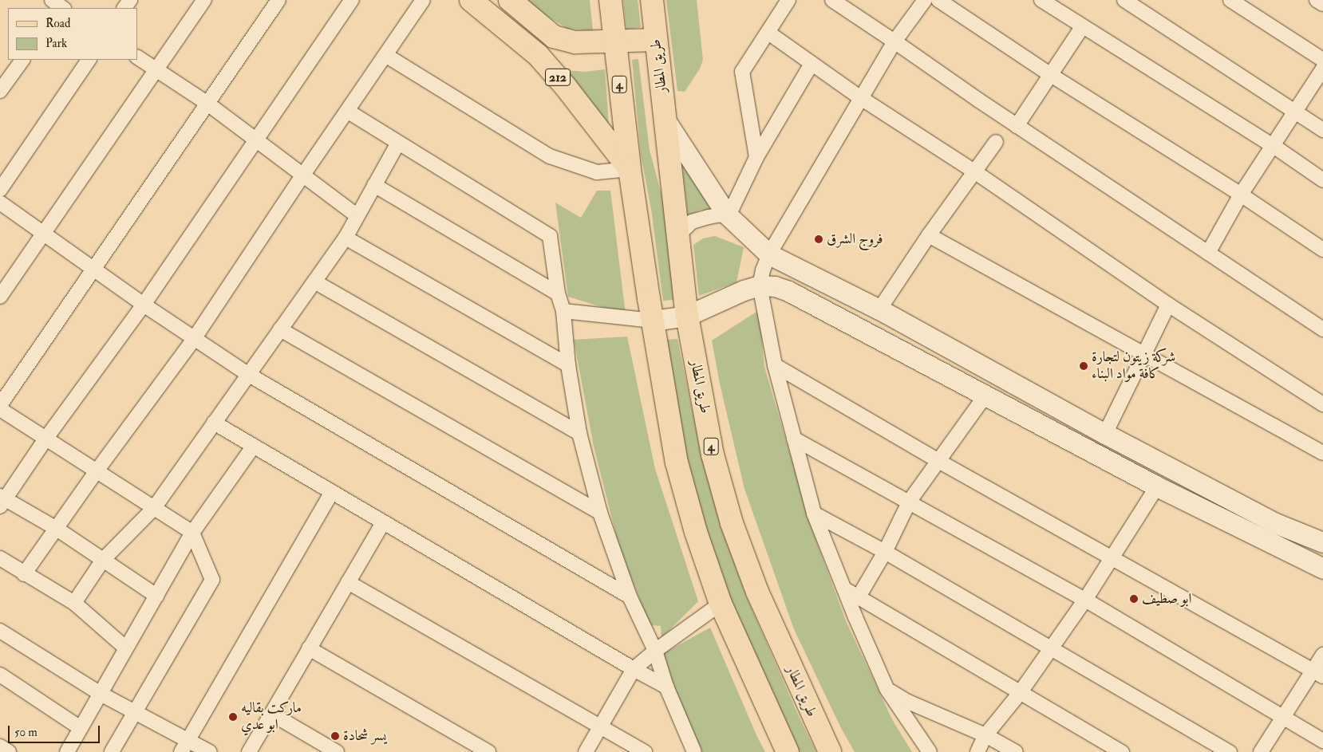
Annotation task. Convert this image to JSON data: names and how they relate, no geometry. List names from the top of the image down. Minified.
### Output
{"streets":{"main road":["طريق المطار","212","4"]},"crossings":[["212","4"]],"places":["فروج الشرق","شركة زيتون لتجارة كافة مواد البناء","ابو صطيف","ماركت بقاليه ابو عدي","يسر شحادة"],"legend":["Road","Park"],"scale_bar":"50 m"}
